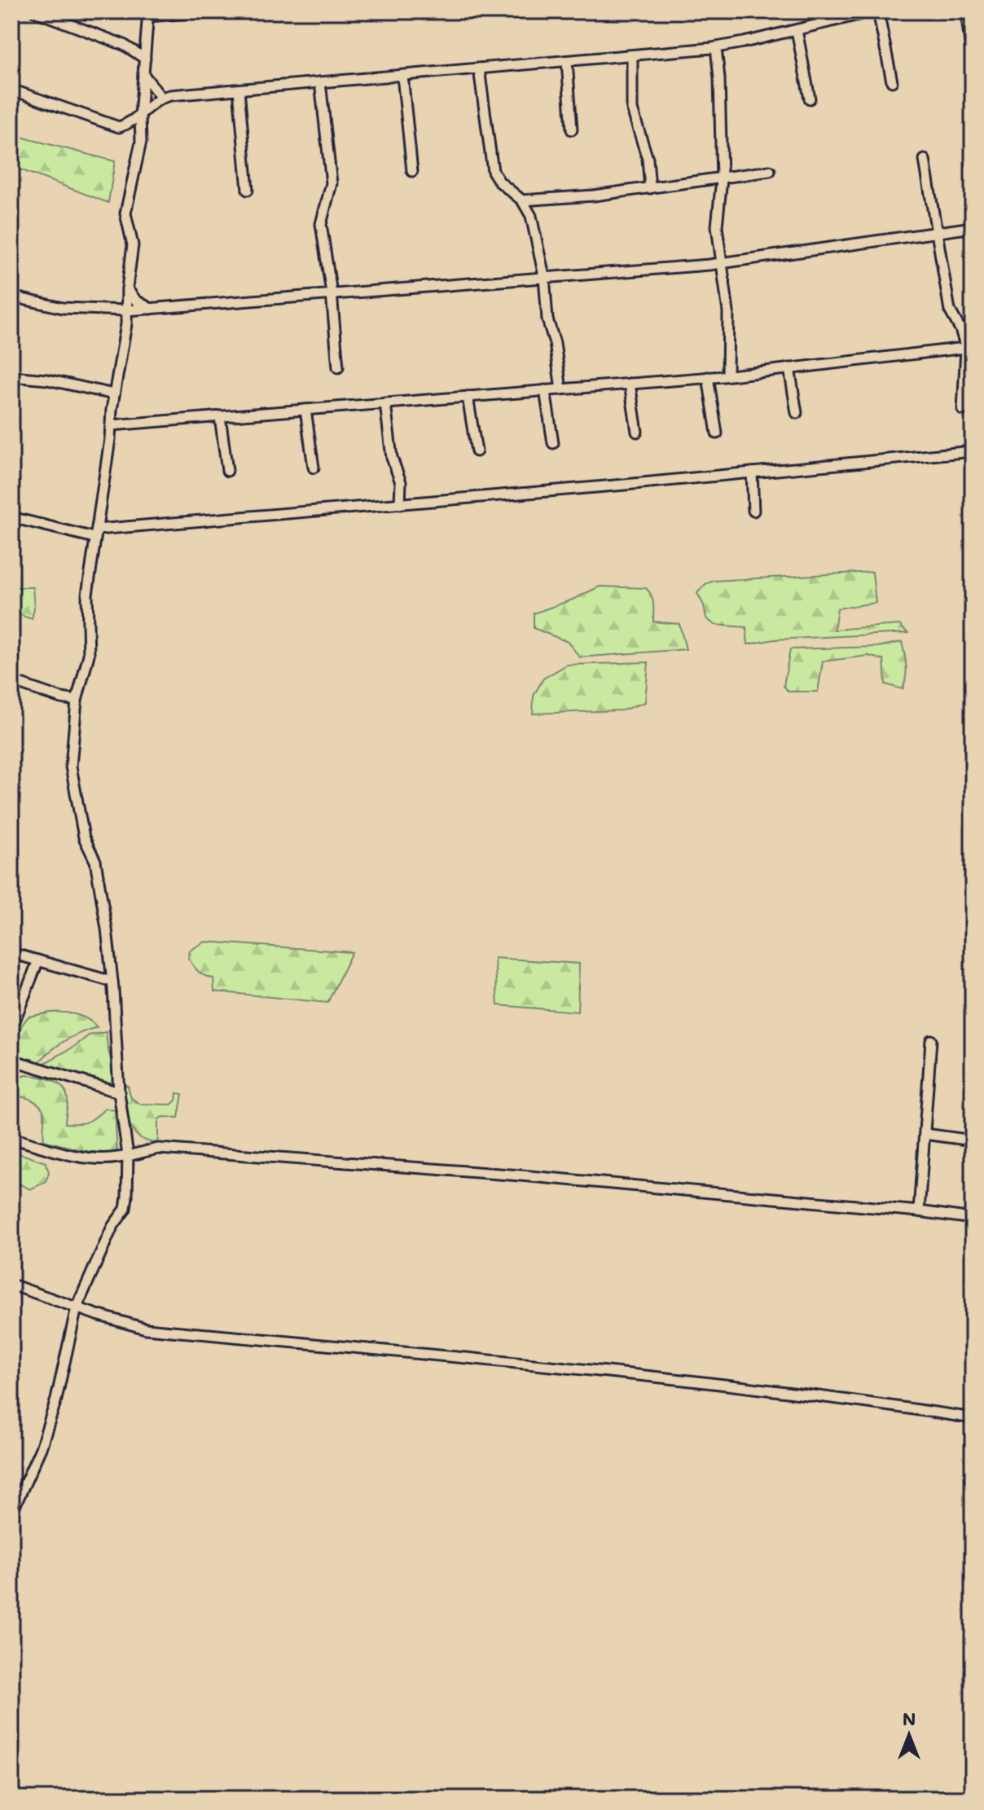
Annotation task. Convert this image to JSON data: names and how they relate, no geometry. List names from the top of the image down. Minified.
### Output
{"north":"top"}
